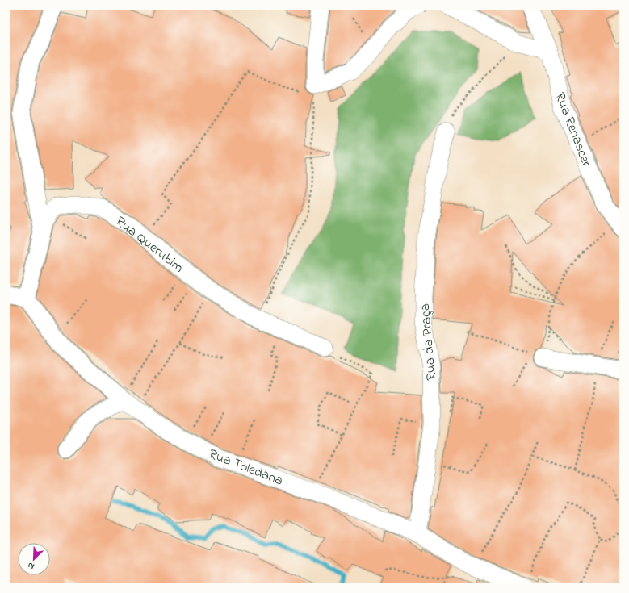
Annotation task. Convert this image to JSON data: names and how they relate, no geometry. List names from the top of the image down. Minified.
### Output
{"streets":{"street":["Rua Renascer","Rua Querubim","Rua da Praça","Rua Toledana"]},"crossings":[["Rua Querubim","Rua Toledana"],["Rua da Praça","Rua Toledana"]],"north":"bottom left"}
